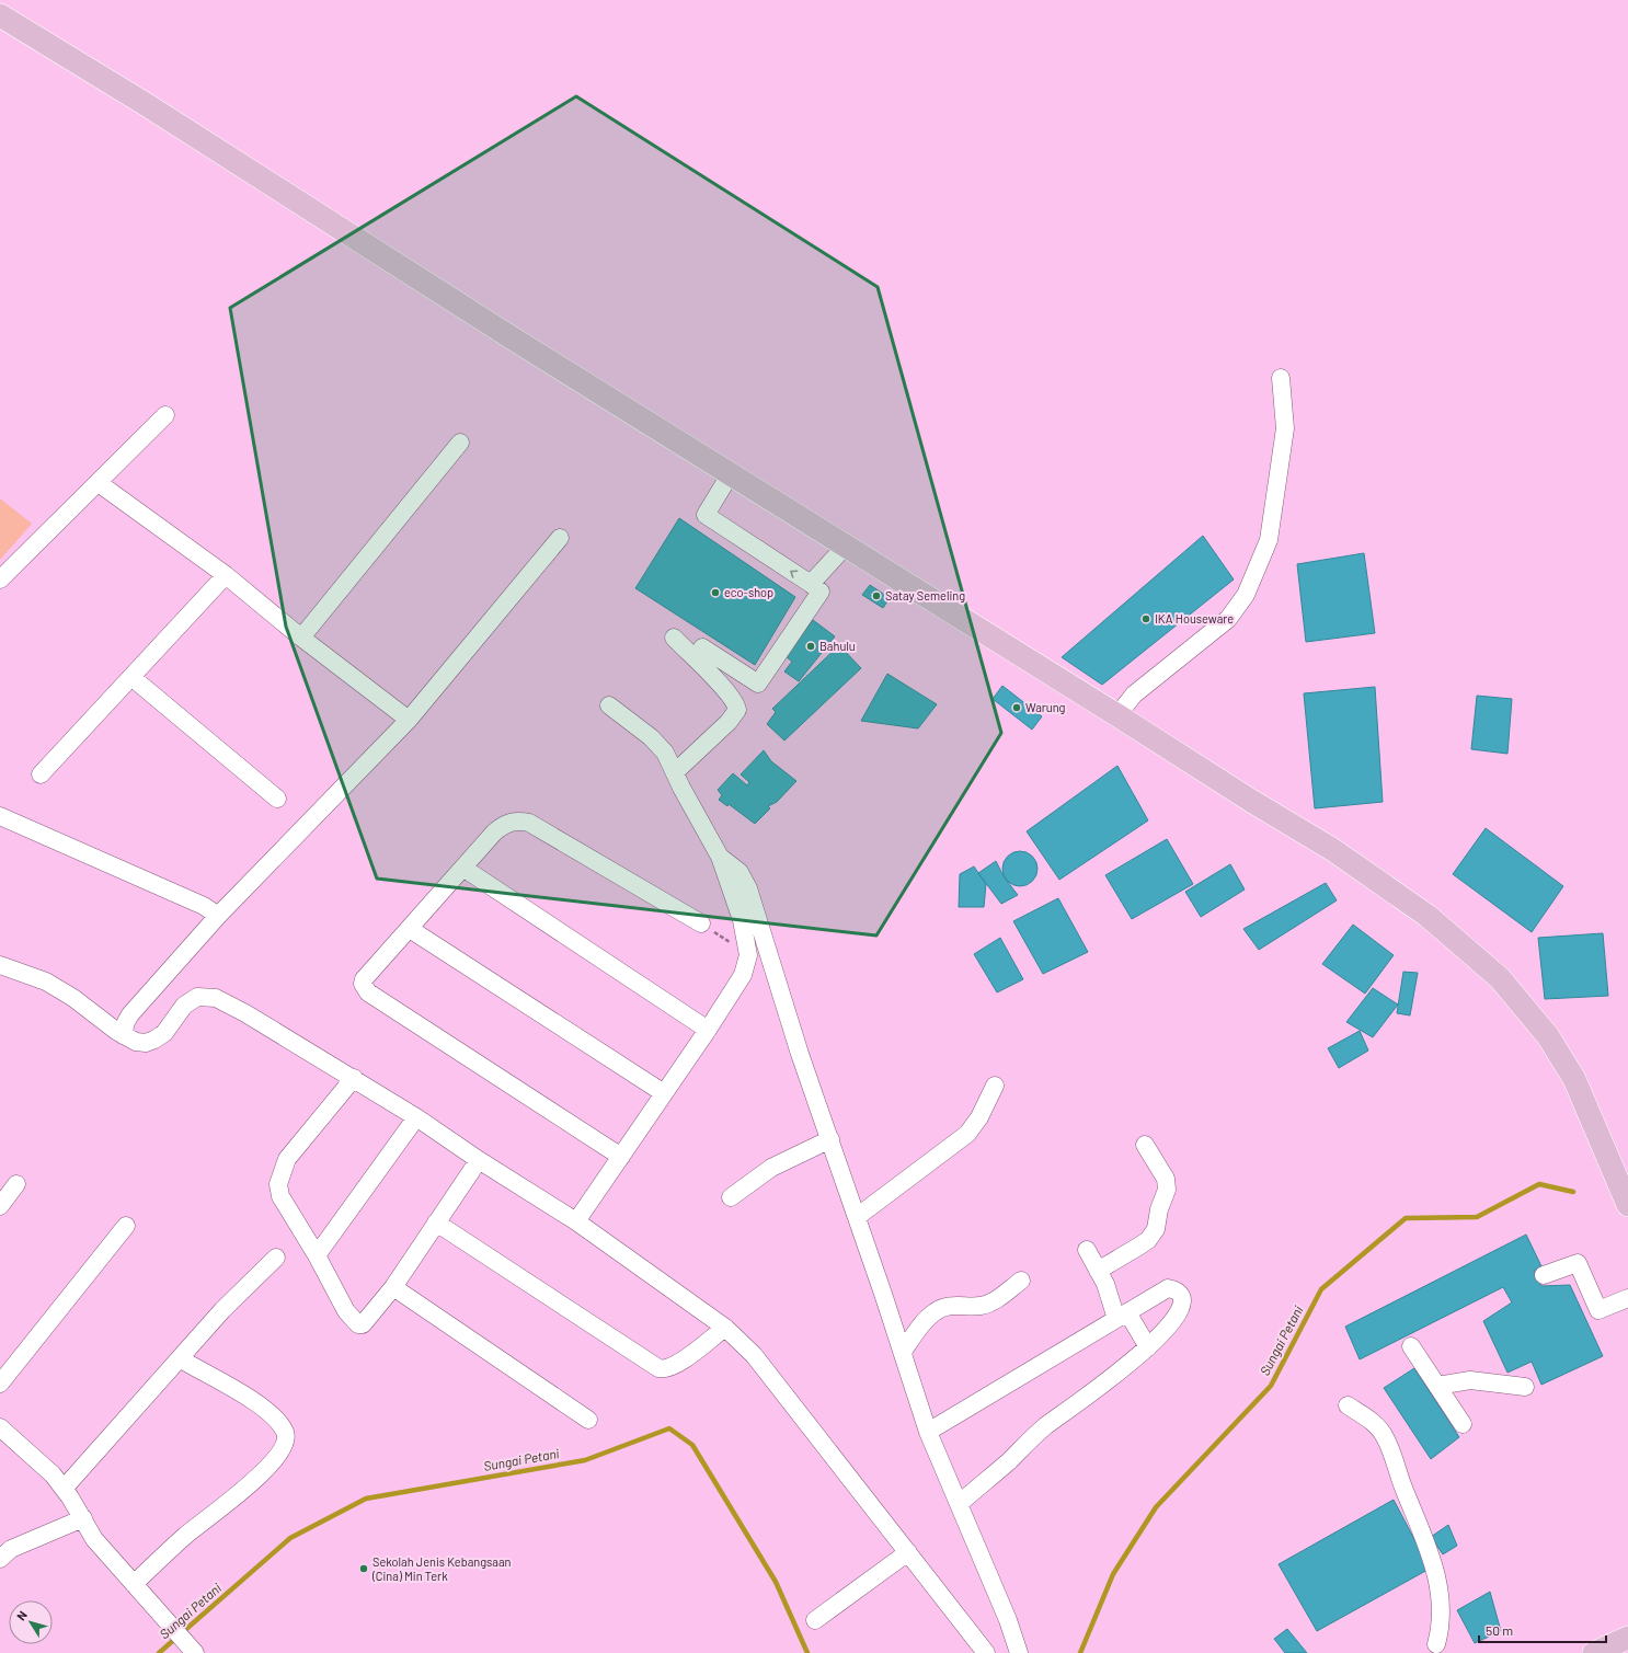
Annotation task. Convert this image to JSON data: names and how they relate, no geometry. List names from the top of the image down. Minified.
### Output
{"water":["Sungai Petani"],"places":["eco-shop","Satay Semeling","IKA Houseware","Bahulu","Warung","Sekolah Jenis Kebangsaan (Cina) Min Terk"],"scale_bar":"50 m","north":"top left"}
